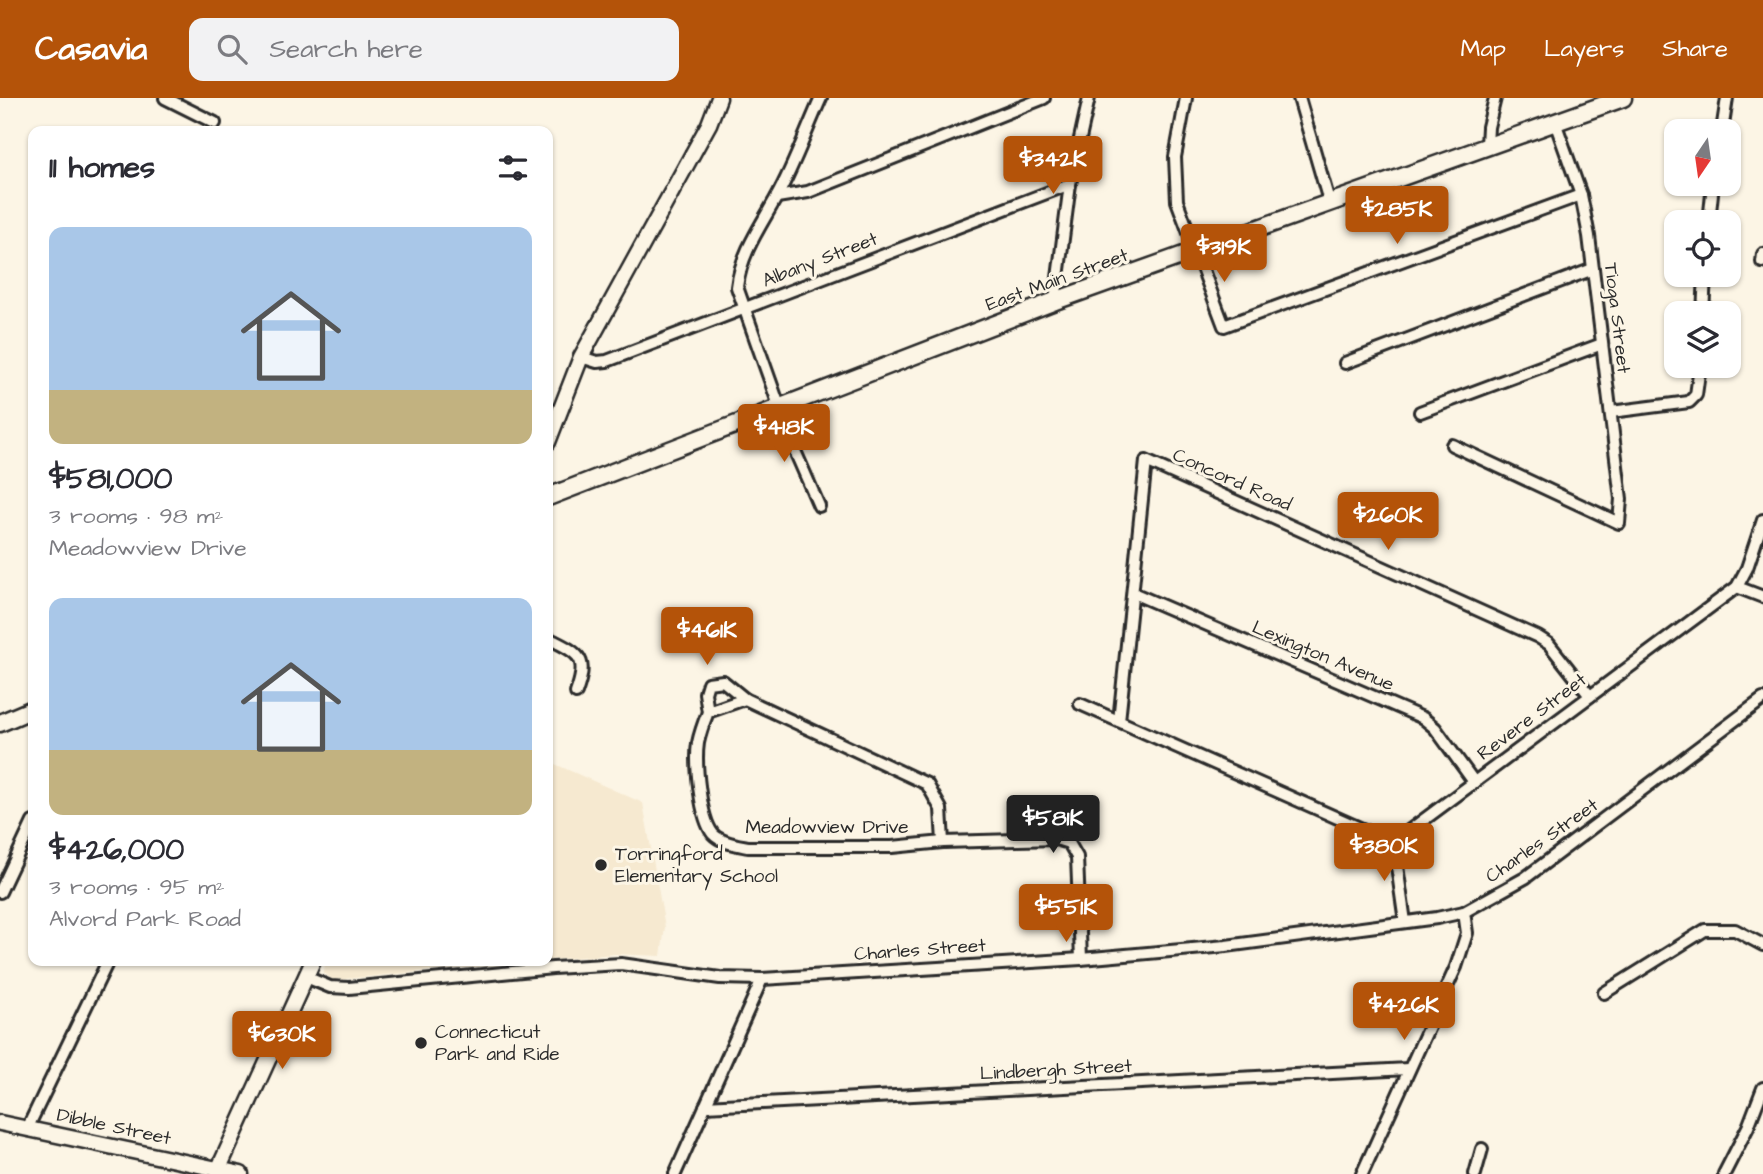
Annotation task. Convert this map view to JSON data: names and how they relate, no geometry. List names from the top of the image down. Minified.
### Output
{"streets":{"highway":["East Main Street"],"main road":["Dibble Street"],"street":["Albany Street","Tioga Street","Concord Road","Lexington Avenue","Revere Street","Meadowview Drive","Charles Street","Lindbergh Street"]},"crossings":[["East Main Street","Tioga Street"],["Concord Road","Lexington Avenue"],["Concord Road","Revere Street"],["Lexington Avenue","Revere Street"],["Meadowview Drive","Charles Street"]],"places":["Torringford Elementary School","Connecticut Park and Ride"],"north":"bottom","page":{"header":"Casavia","search":"Search here","nav":["Map","Layers","Share"],"heading":"11 homes","price":["$342K","$285K","$319K","$418K","$260K","$461K","$581K","$380K","$551K","$426K","$630K"],"list":[{"name":"$581,000","note":"3 rooms · 98 m² · Meadowview Drive"},{"name":"$426,000","note":"3 rooms · 95 m² · Alvord Park Road"}]}}
